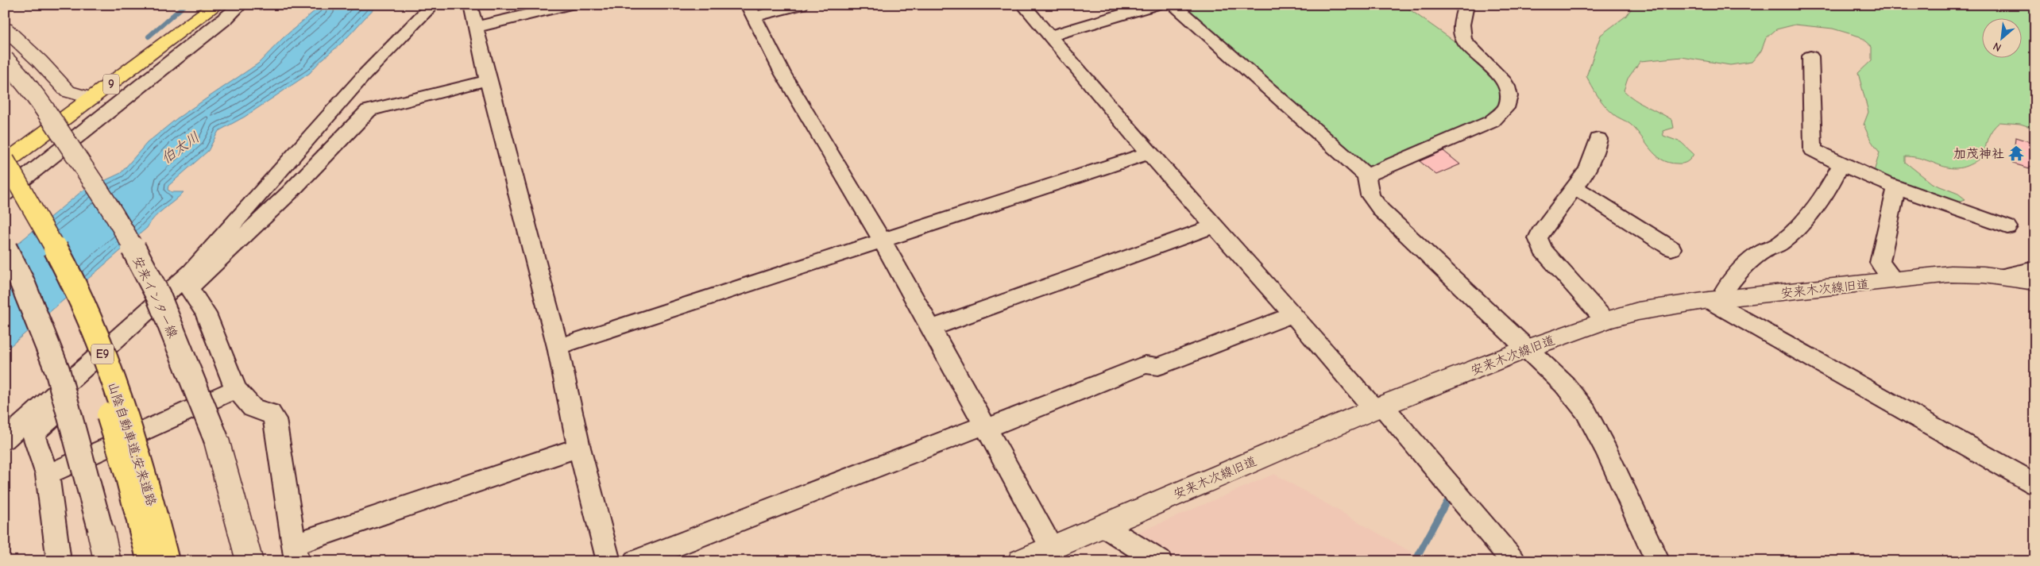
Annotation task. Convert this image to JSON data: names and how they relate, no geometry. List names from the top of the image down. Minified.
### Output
{"streets":{"main road":["9","安来木次線旧道","安来インター線","E9","山陰自動車道;安来道路"]},"crossings":[["9","山陰自動車道;安来道路"]],"water":["伯太川"],"places":{"temple":["加茂神社"]},"north":"bottom left"}
